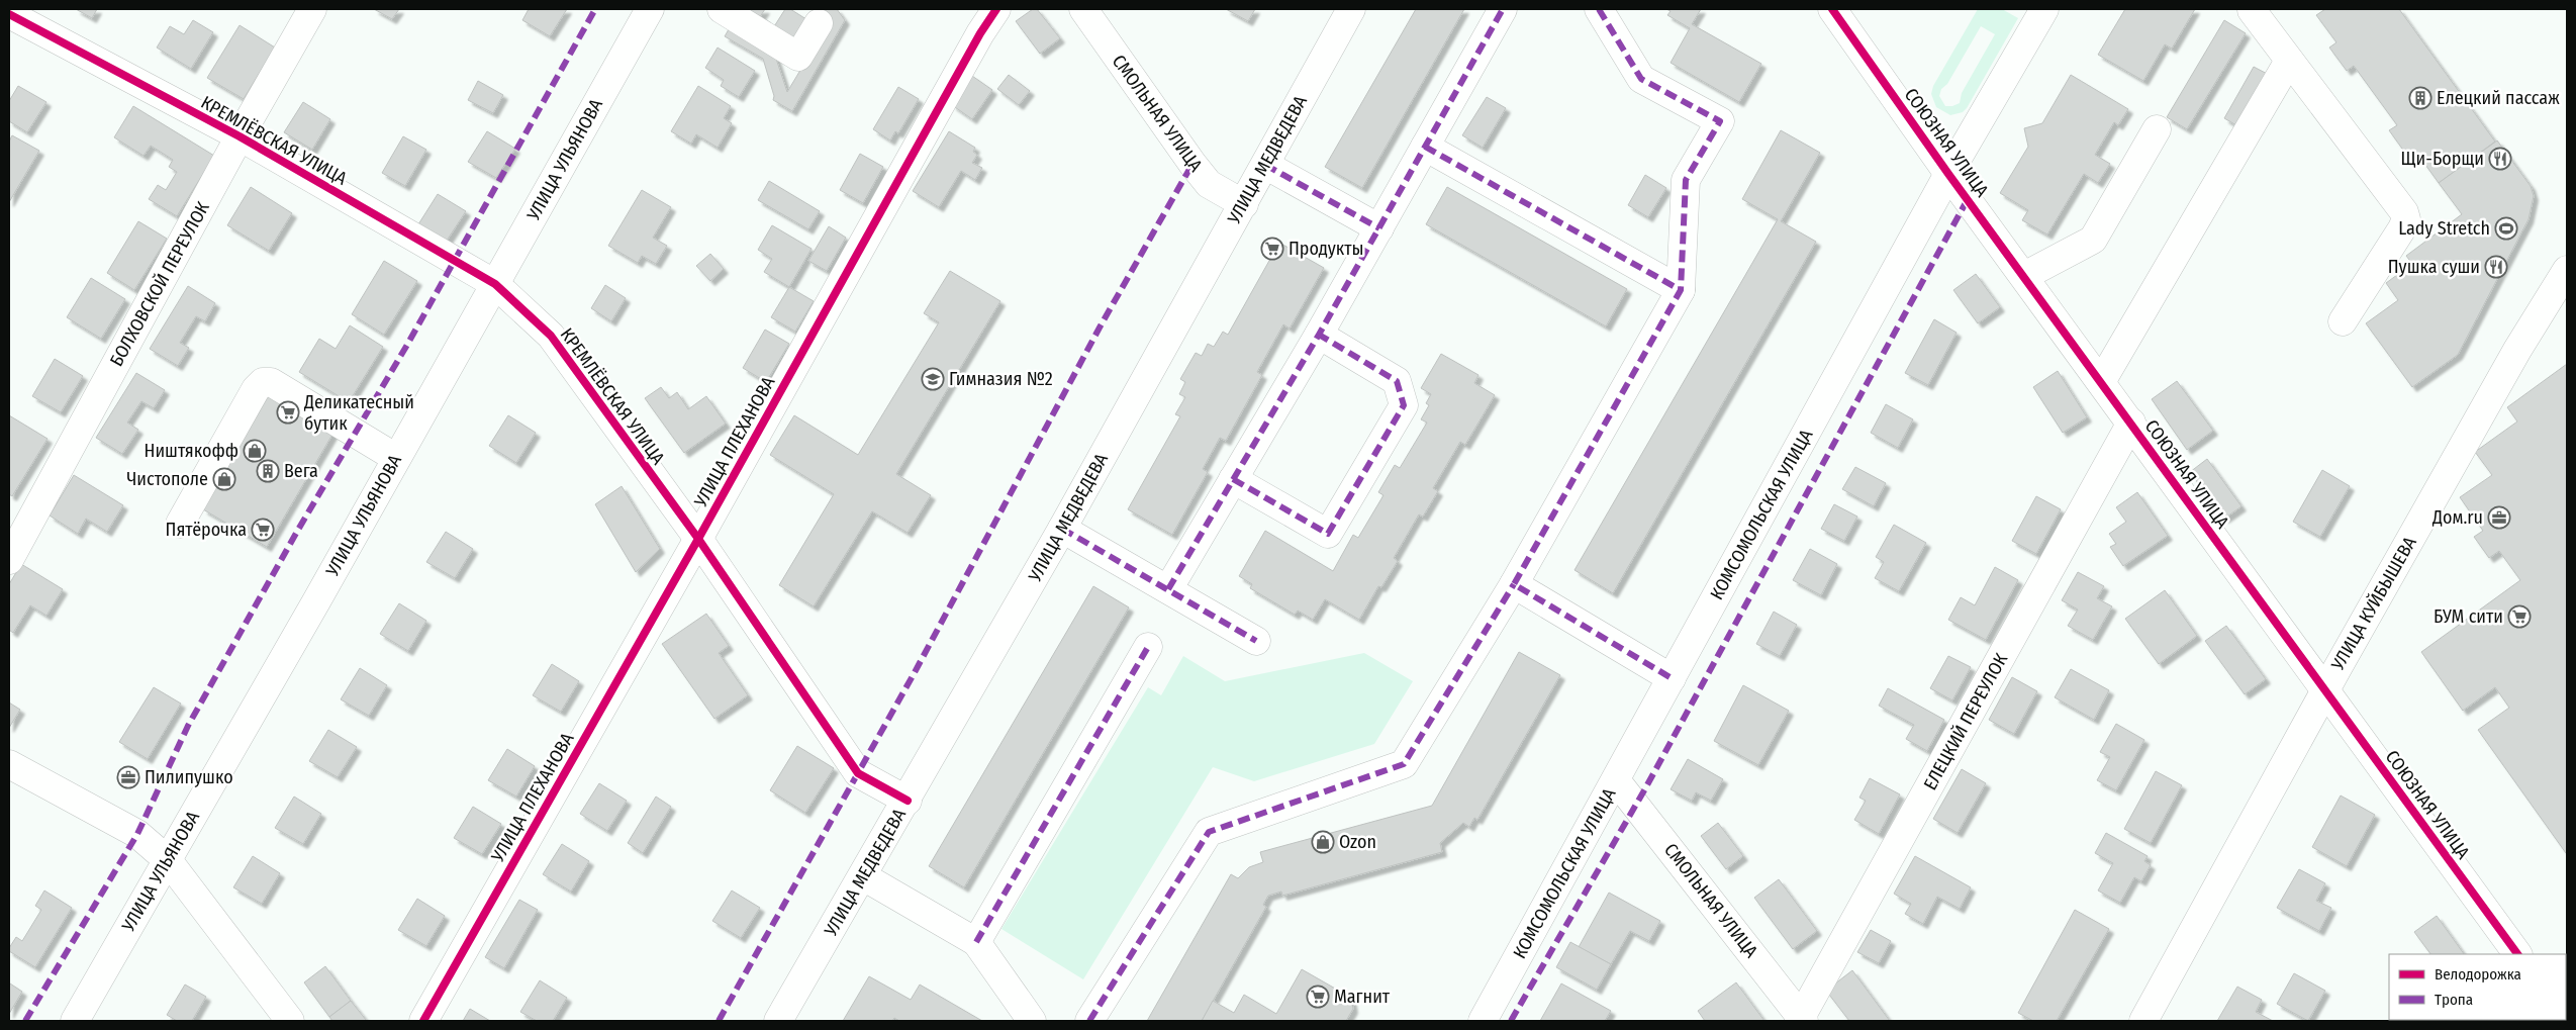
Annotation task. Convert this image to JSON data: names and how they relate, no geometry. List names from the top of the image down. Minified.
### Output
{"streets":{"street":["СМОЛЬНАЯ УЛИЦА","КРЕМЛЁВСКАЯ УЛИЦА","СОЮЗНАЯ УЛИЦА","УЛИЦА УЛЬЯНОВА","УЛИЦА МЕДВЕДЕВА","БОЛХОВСКОЙ ПЕРЕУЛОК","УЛИЦА ПЛЕХАНОВА","КОМСОМОЛЬСКАЯ УЛИЦА","УЛИЦА КУЙБЫШЕВА","ЕЛЕЦКИЙ ПЕРЕУЛОК"]},"crossings":[["СМОЛЬНАЯ УЛИЦА","УЛИЦА МЕДВЕДЕВА"],["СМОЛЬНАЯ УЛИЦА","КОМСОМОЛЬСКАЯ УЛИЦА"],["СМОЛЬНАЯ УЛИЦА","ЕЛЕЦКИЙ ПЕРЕУЛОК"],["КРЕМЛЁВСКАЯ УЛИЦА","УЛИЦА УЛЬЯНОВА"],["КРЕМЛЁВСКАЯ УЛИЦА","УЛИЦА МЕДВЕДЕВА"],["КРЕМЛЁВСКАЯ УЛИЦА","БОЛХОВСКОЙ ПЕРЕУЛОК"],["КРЕМЛЁВСКАЯ УЛИЦА","УЛИЦА ПЛЕХАНОВА"],["СОЮЗНАЯ УЛИЦА","КОМСОМОЛЬСКАЯ УЛИЦА"],["СОЮЗНАЯ УЛИЦА","УЛИЦА КУЙБЫШЕВА"],["СОЮЗНАЯ УЛИЦА","ЕЛЕЦКИЙ ПЕРЕУЛОК"]],"places":{"building":["Елецкий пассаж","Вега"],"restaurant":["Щи-Борщи","Пушка суши"],"sports":["Lady Stretch"],"supermarket":["Продукты","Деликатесный бутик","Пятёрочка","БУМ сити","Магнит"],"school or university":["Гимназия №2"],"shop":["Ништякофф","Чистополе","Ozon"],"office":["Дом.ru","Пилипушко"]},"legend":["Велодорожка","Тропа"]}
